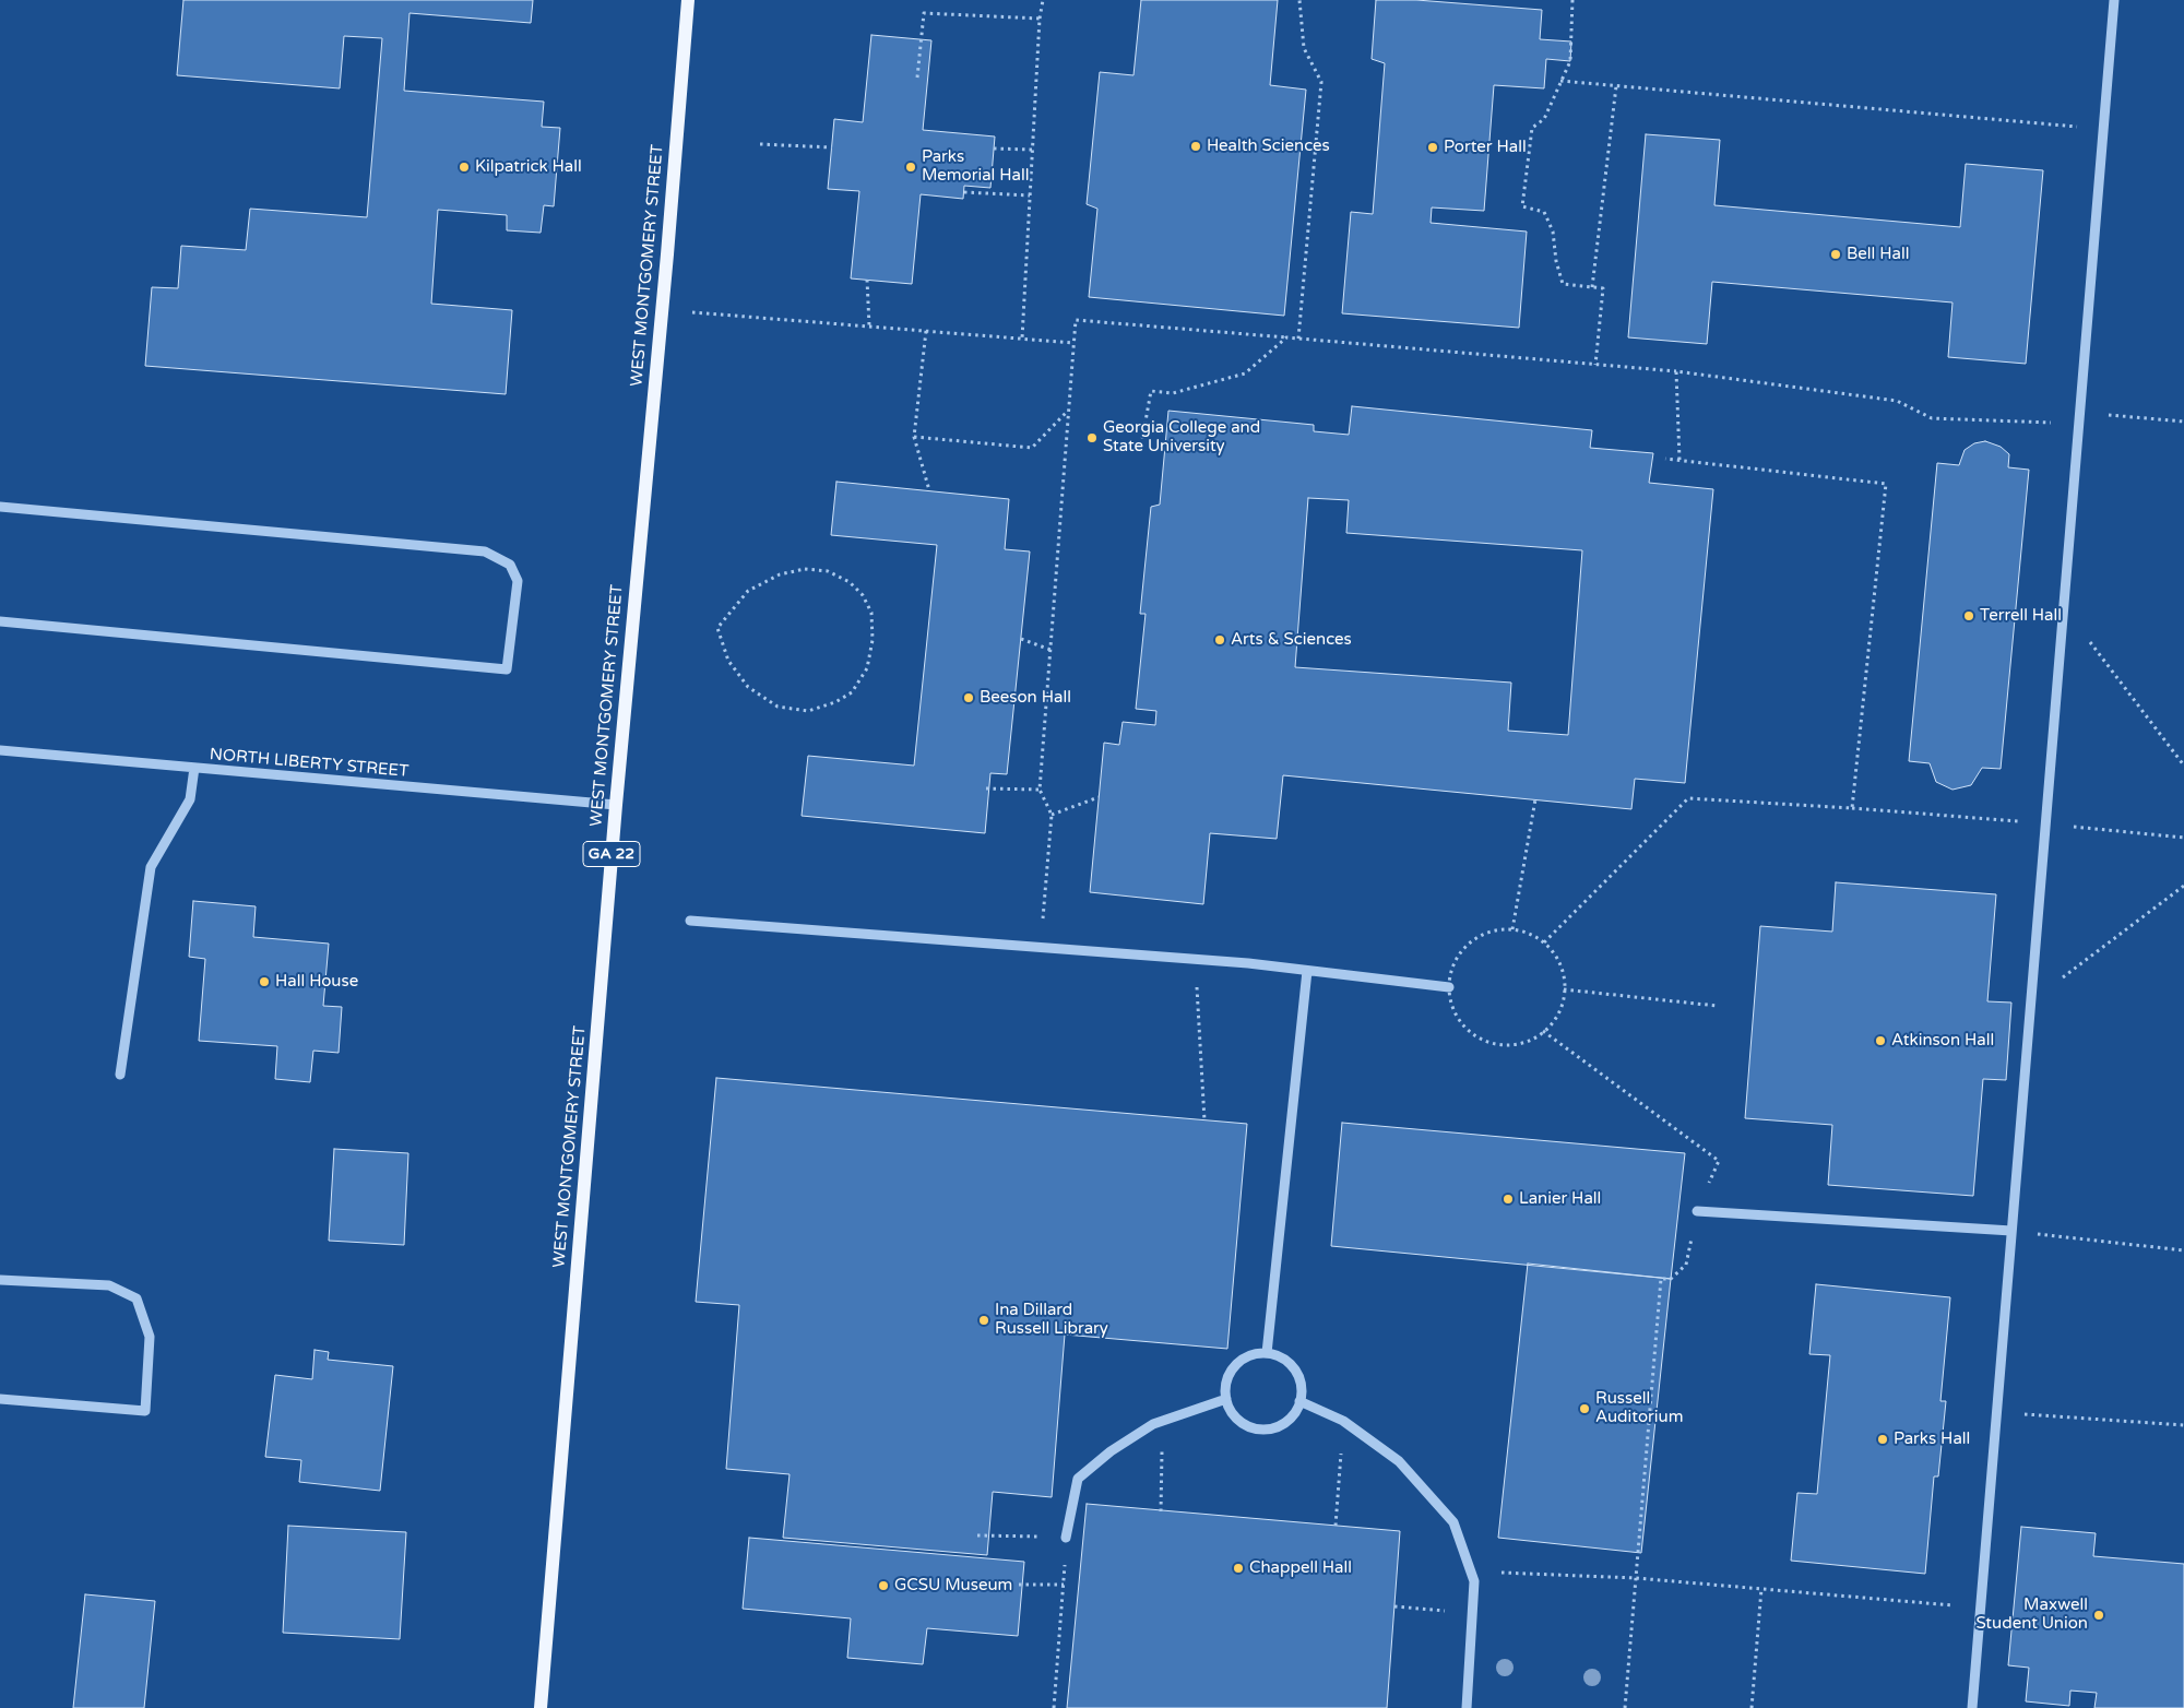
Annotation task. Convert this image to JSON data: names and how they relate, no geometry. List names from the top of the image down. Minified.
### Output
{"streets":{"main road":["WEST MONTGOMERY STREET","GA 22"],"street":["NORTH LIBERTY STREET"]},"crossings":[["WEST MONTGOMERY STREET","NORTH LIBERTY STREET"]],"places":["Health Sciences","Porter Hall","Kilpatrick Hall","Parks Memorial Hall","Bell Hall","Georgia College and State University","Terrell Hall","Arts & Sciences","Beeson Hall","Hall House","Atkinson Hall","Lanier Hall","Ina Dillard Russell Library","Russell Auditorium","Parks Hall","Chappell Hall","GCSU Museum","Maxwell Student Union"]}
